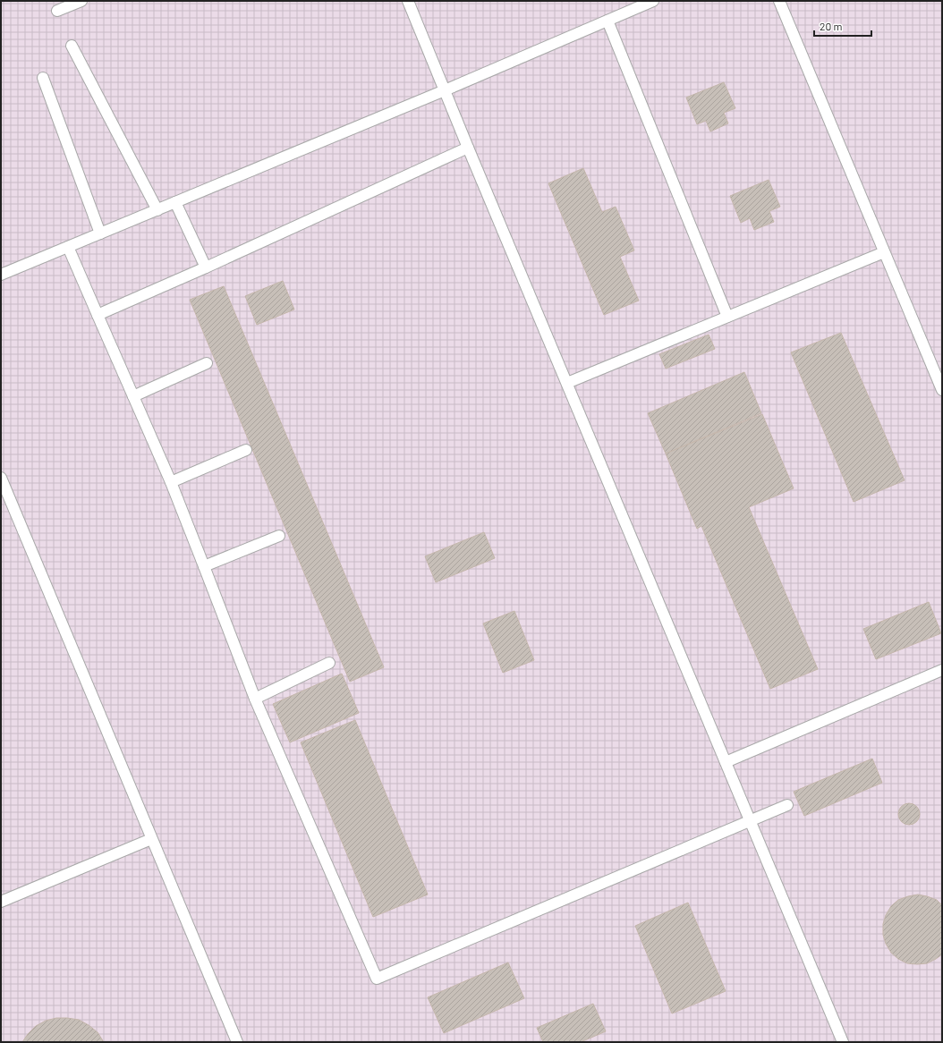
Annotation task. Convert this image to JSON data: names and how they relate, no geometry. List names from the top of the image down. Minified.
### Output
{"scale_bar":"20 m"}
